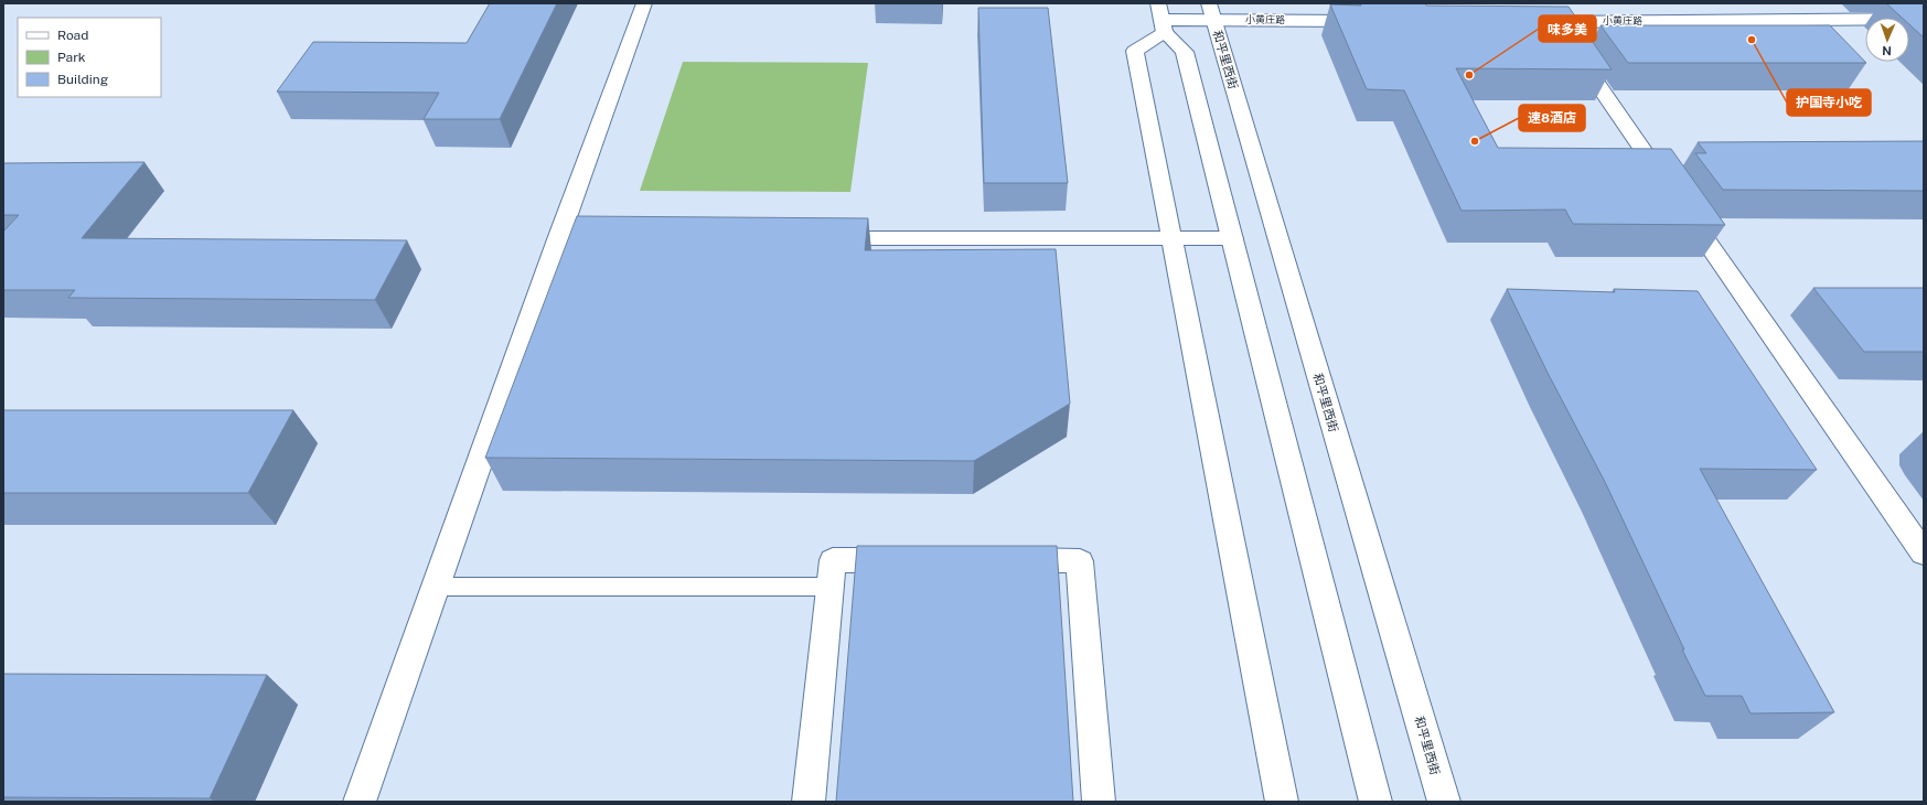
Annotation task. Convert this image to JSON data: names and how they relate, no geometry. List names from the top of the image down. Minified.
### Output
{"streets":{"street":["小黄庄路","和平里西街"]},"crossings":[["小黄庄路","和平里西街"]],"places":["护国寺小吃","味多美","速8酒店"],"legend":["Road","Park","Building"],"north":"bottom"}
